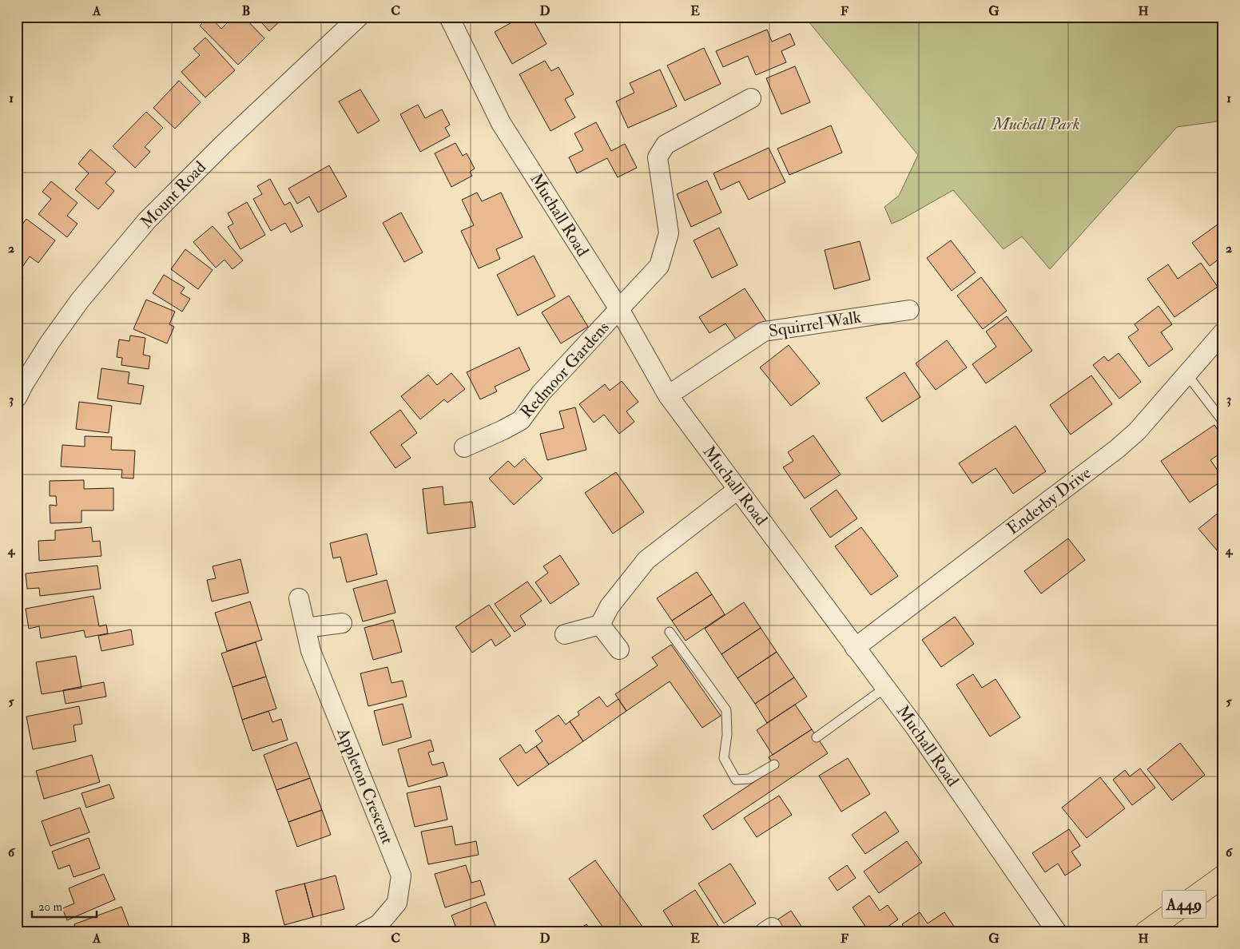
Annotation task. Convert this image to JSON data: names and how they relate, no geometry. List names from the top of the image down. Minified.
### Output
{"streets":{"highway":["A449"],"street":["Mount Road","Muchall Road","Squirrel Walk","Redmoor Gardens","Enderby Drive","Appleton Crescent"]},"crossings":[["Muchall Road","Squirrel Walk"],["Muchall Road","Redmoor Gardens"],["Muchall Road","Enderby Drive"]],"parks":["Muchall Park"],"scale_bar":"20 m","grid":{"columns":["A","B","C","D","E","F","G","H"],"rows":["1","2","3","4","5","6"]}}
